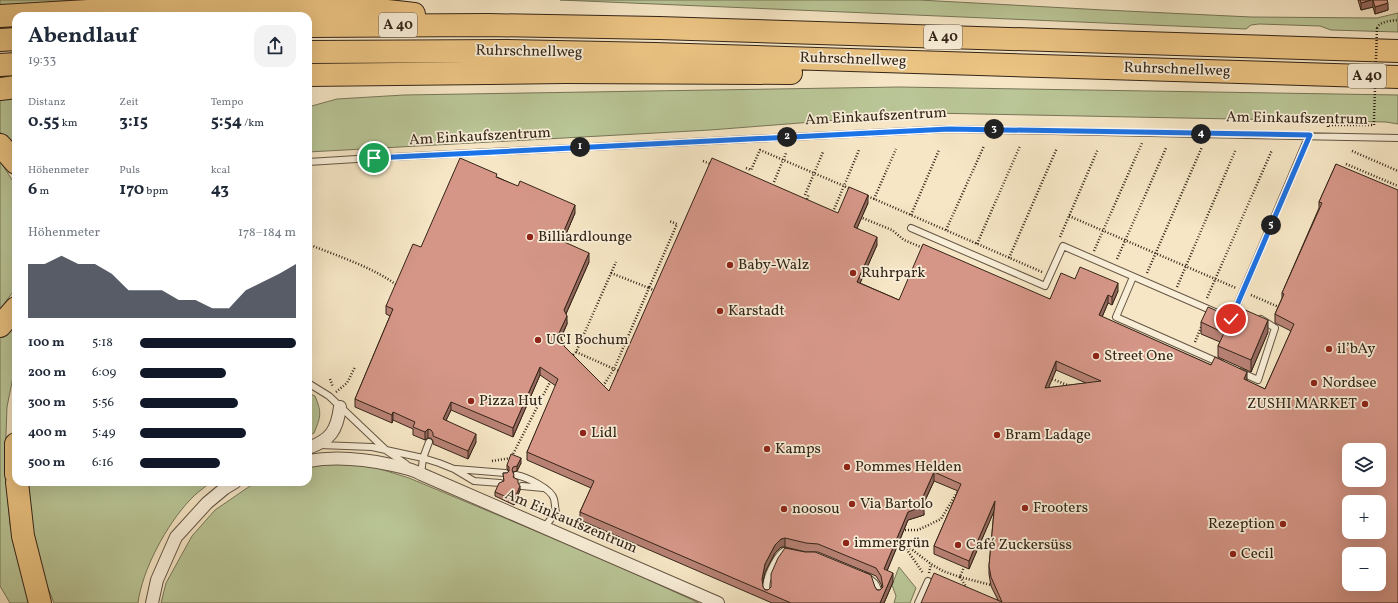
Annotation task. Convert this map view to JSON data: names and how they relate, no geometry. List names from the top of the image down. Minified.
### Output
{"streets":{"highway":["A 40","Ruhrschnellweg"],"street":["Am Einkaufszentrum"]},"places":["Billiardlounge","Baby-Walz","Ruhrpark","Karstadt","UCI Bochum","il’bAy","Street One","Nordsee","Pizza Hut","ZUSHI MARKET","Lidl","Bram Ladage","Kamps","Pommes Helden","Via Bartolo","Frooters","noosou","Rezeption","immergrün","Café Zuckersüss","Cecil"],"page":{"heading":["Abendlauf","19:33"],"stats":[["Distanz","0.55 km"],["Zeit","3:15"],["Tempo","5:54 /km"],["Höhenmeter","6 m"],["Puls","170 bpm"],["kcal","43"]],"pins":["3","4","2","1","5"],"chart":["Höhenmeter","178–184 m"],"list":[{"name":"100 m","note":"5:18"},{"name":"200 m","note":"6:09"},{"name":"300 m","note":"5:56"},{"name":"400 m","note":"5:49"},{"name":"500 m","note":"6:16"}],"map_buttons":["+","−"]}}
